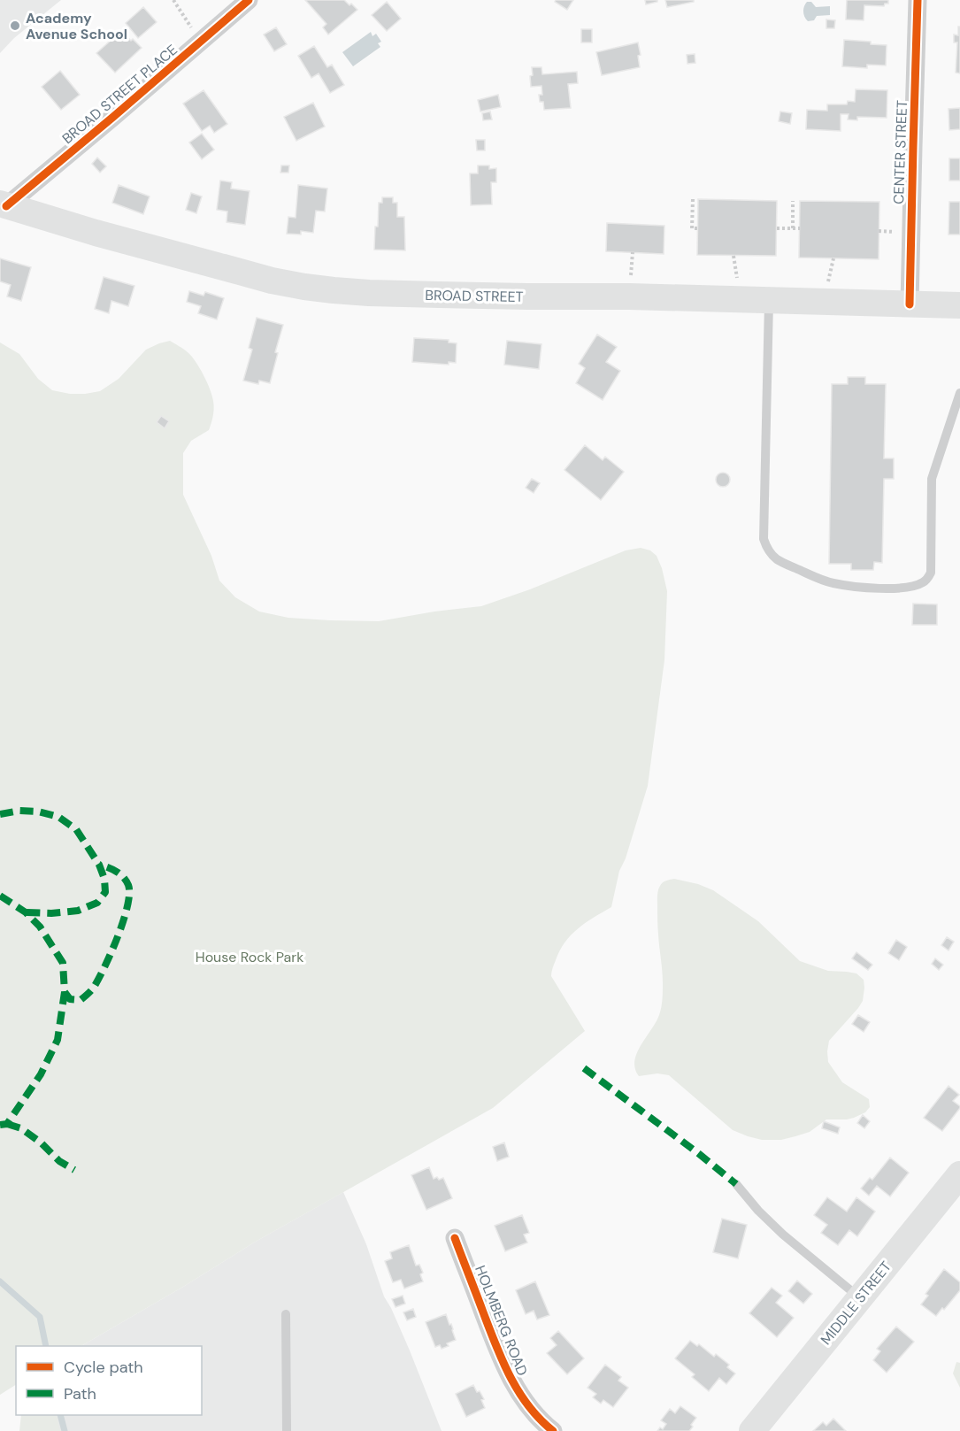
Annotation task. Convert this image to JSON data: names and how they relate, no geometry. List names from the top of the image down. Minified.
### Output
{"streets":{"main road":["BROAD STREET","MIDDLE STREET"],"street":["BROAD STREET PLACE","CENTER STREET","HOLMBERG ROAD"]},"crossings":[["BROAD STREET PLACE","BROAD STREET"],["CENTER STREET","BROAD STREET"]],"parks":["House Rock Park"],"places":["Academy Avenue School"],"legend":["Cycle path","Path"]}
